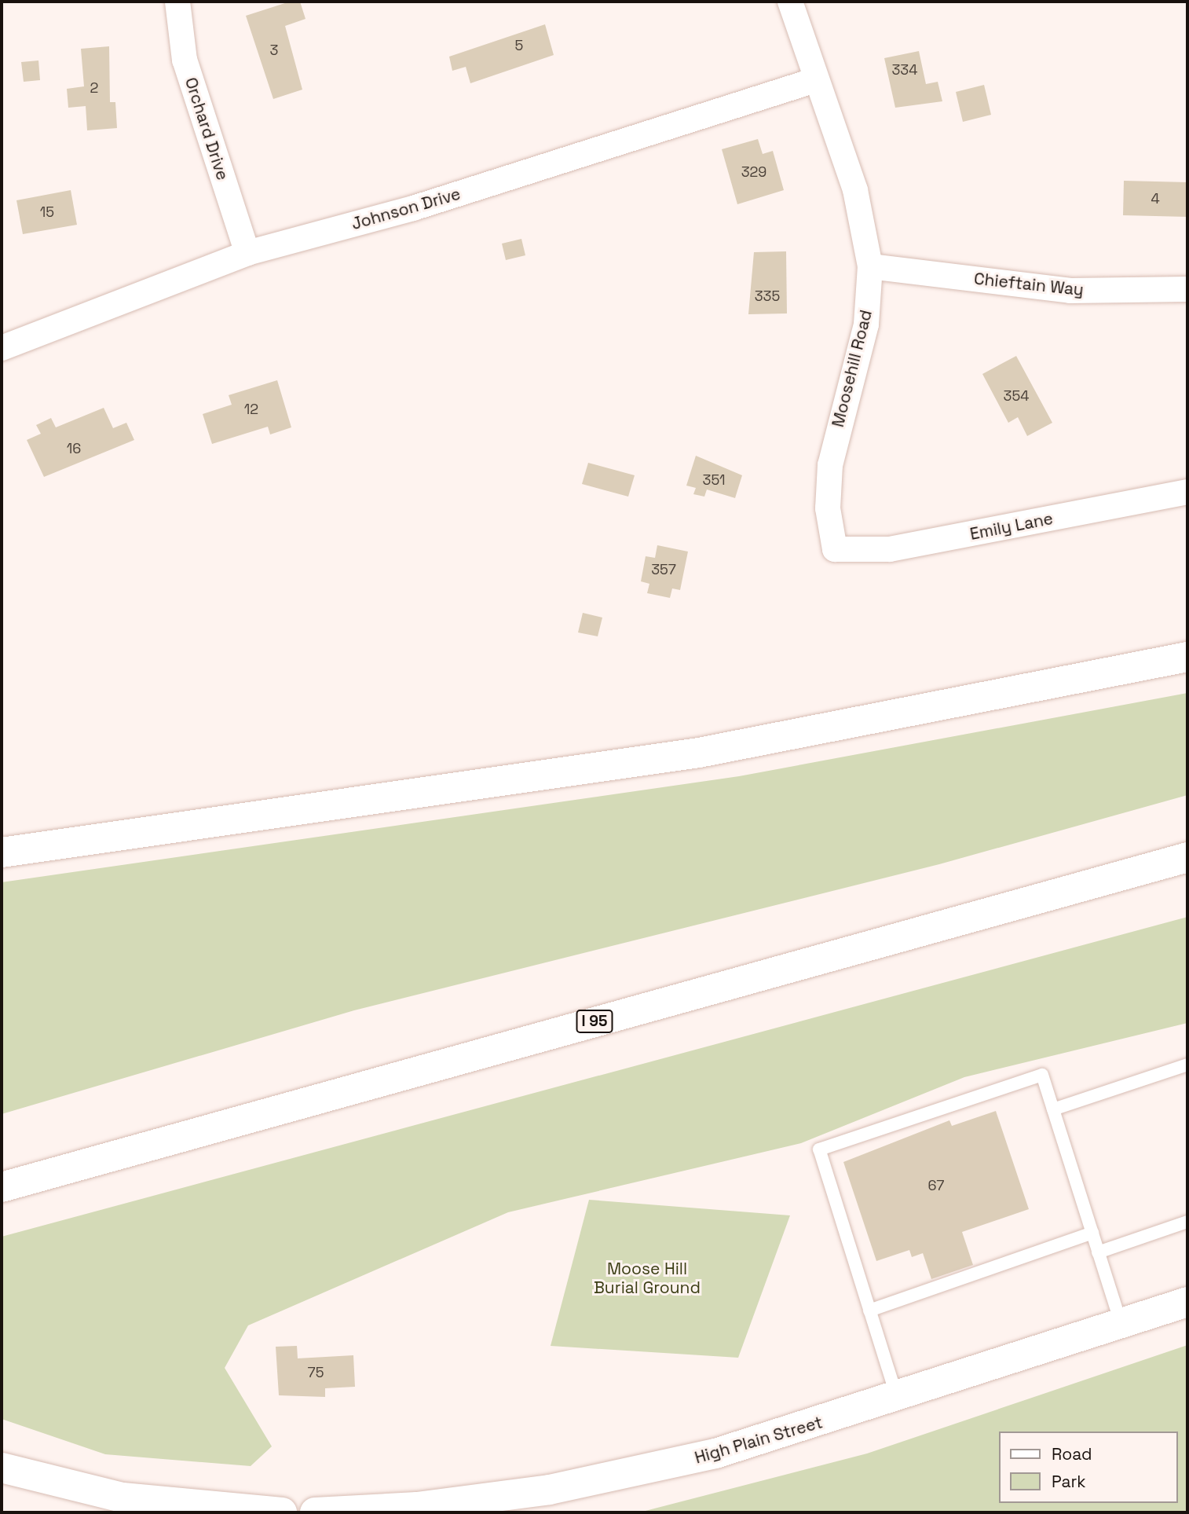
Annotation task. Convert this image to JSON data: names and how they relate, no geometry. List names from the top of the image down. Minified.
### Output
{"streets":{"main road":["I 95","High Plain Street"],"street":["Orchard Drive","Johnson Drive","Chieftain Way","Moosehill Road","Emily Lane"]},"crossings":[["Orchard Drive","Johnson Drive"],["Johnson Drive","Moosehill Road"],["Chieftain Way","Moosehill Road"],["Moosehill Road","Emily Lane"]],"parks":["Moose Hill Burial Ground"],"house_numbers":["5","3","334","2","329","4","15","335","354","12","16","351","357","67","75"],"legend":["Road","Park"]}
